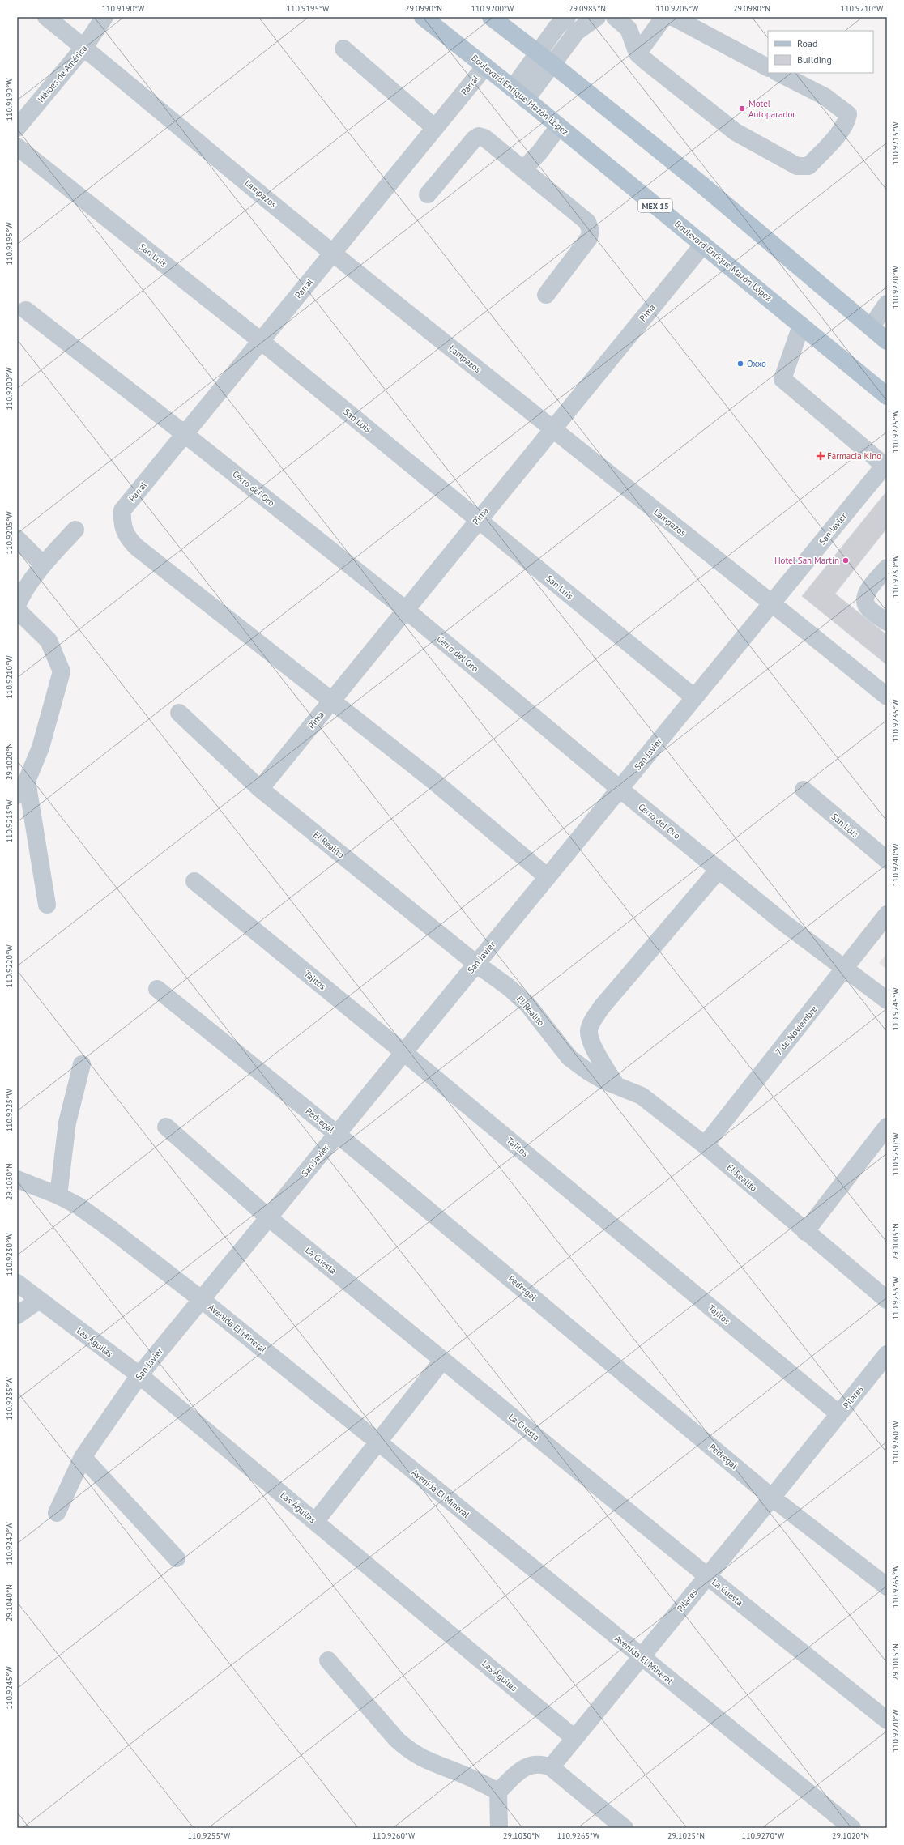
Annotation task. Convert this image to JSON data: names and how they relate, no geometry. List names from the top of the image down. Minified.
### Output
{"streets":{"main road":["Boulevard Enrique Mazón López","MEX 15"],"street":["Héroes de América","Parral","Lampazos","San Luis","Pima","Cerro del Oro","San Javier","El Realito","Tajitos","7 de Noviembre","Pedregal","La Cuesta","Avenida El Mineral","Las Águilas","Pilares"]},"crossings":[["Héroes de América","Lampazos"],["Parral","Boulevard Enrique Mazón López"],["Parral","Lampazos"],["Parral","San Luis"],["Parral","Pima"],["Parral","Cerro del Oro"],["Boulevard Enrique Mazón López","Pima"],["Lampazos","Pima"],["Lampazos","San Javier"],["San Luis","Pima"],["San Luis","San Javier"],["Pima","Cerro del Oro"],["Pima","El Realito"],["Cerro del Oro","San Javier"],["Cerro del Oro","7 de Noviembre"],["San Javier","El Realito"],["San Javier","Tajitos"],["San Javier","Pedregal"],["San Javier","La Cuesta"],["San Javier","Avenida El Mineral"],["San Javier","Las Águilas"],["El Realito","7 de Noviembre"],["Tajitos","Pilares"],["Pedregal","Pilares"],["La Cuesta","Pilares"],["Avenida El Mineral","Pilares"],["Las Águilas","Pilares"]],"places":{"other":["Motel Autoparador","Oxxo","Hotel San Martín"],"health":["Farmacia Kino"]},"legend":["Road","Building"],"coordinates":["110.9190°W","110.9195°W","29.0990°N","110.9200°W","29.0985°N","110.9205°W","29.0980°N","110.9210°W","110.9215°W","110.9220°W","110.9225°W","110.9230°W","110.9235°W","29.1020°N","110.9240°W","110.9245°W","110.9250°W","29.1030°N","29.1005°N","110.9255°W","110.9260°W","110.9265°W","29.1040°N","29.1015°N","110.9270°W","29.1025°N"]}
